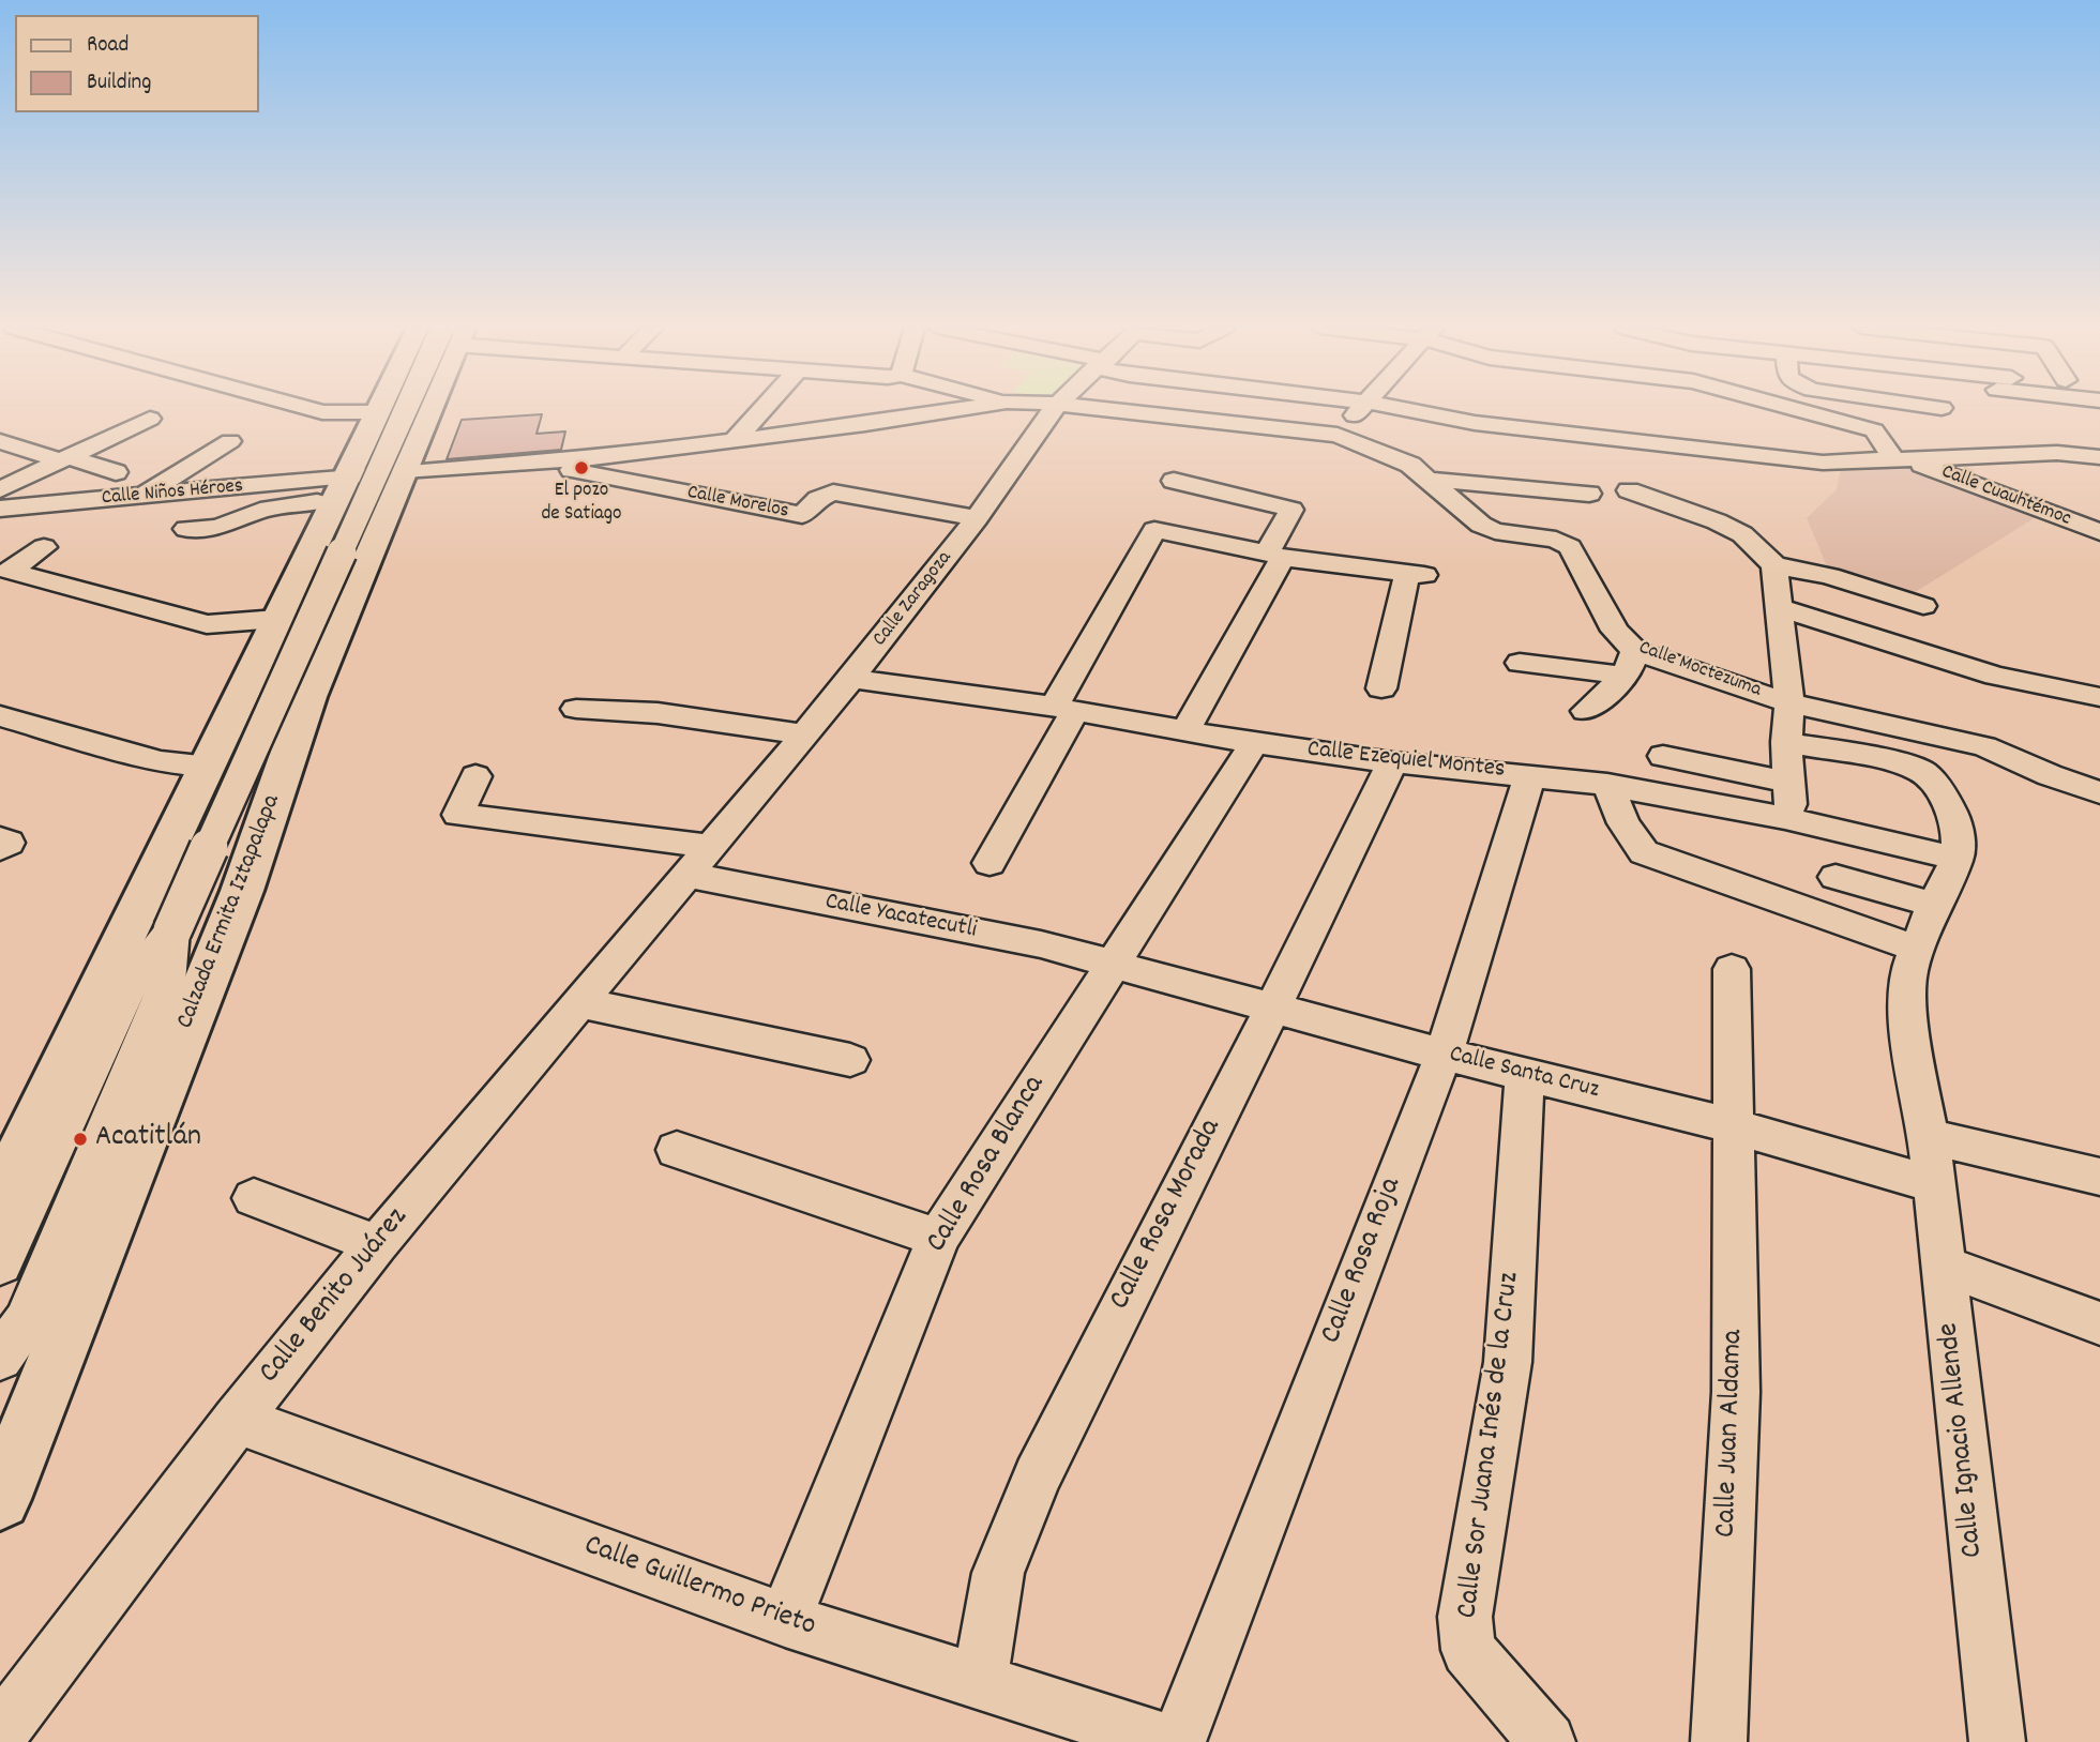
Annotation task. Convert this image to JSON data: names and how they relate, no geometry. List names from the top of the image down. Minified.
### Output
{"streets":{"main road":["Calzada Ermita Iztapalapa"],"street":["Calle Niños Héroes","Calle Cuauhtémoc","Calle Morelos","Calle Zaragoza","Calle Moctezuma","Calle Ezequiel Montes","Calle Yacatecutli","Calle Santa Cruz","Calle Rosa Blanca","Calle Rosa Morada","Calle Rosa Roja","Calle Benito Juárez","Calle Juan Aldama","Calle Ignacio Allende","Calle Sor Juana Inés de la Cruz","Calle Guillermo Prieto"]},"crossings":[["Calle Morelos","Calle Zaragoza"],["Calle Zaragoza","Calle Ezequiel Montes"],["Calle Zaragoza","Calle Yacatecutli"],["Calle Zaragoza","Calle Benito Juárez"],["Calle Ezequiel Montes","Calle Rosa Blanca"],["Calle Ezequiel Montes","Calle Rosa Morada"],["Calle Ezequiel Montes","Calle Rosa Roja"],["Calle Ezequiel Montes","Calle Ignacio Allende"],["Calle Yacatecutli","Calle Santa Cruz"],["Calle Yacatecutli","Calle Rosa Blanca"],["Calle Yacatecutli","Calle Benito Juárez"],["Calle Santa Cruz","Calle Rosa Blanca"],["Calle Santa Cruz","Calle Rosa Morada"],["Calle Santa Cruz","Calle Rosa Roja"],["Calle Santa Cruz","Calle Juan Aldama"],["Calle Santa Cruz","Calle Ignacio Allende"],["Calle Santa Cruz","Calle Sor Juana Inés de la Cruz"],["Calle Rosa Blanca","Calle Guillermo Prieto"],["Calle Rosa Morada","Calle Guillermo Prieto"],["Calle Benito Juárez","Calle Guillermo Prieto"]],"places":["El pozo de Satiago","Acatitlán"],"legend":["Road","Building"]}
